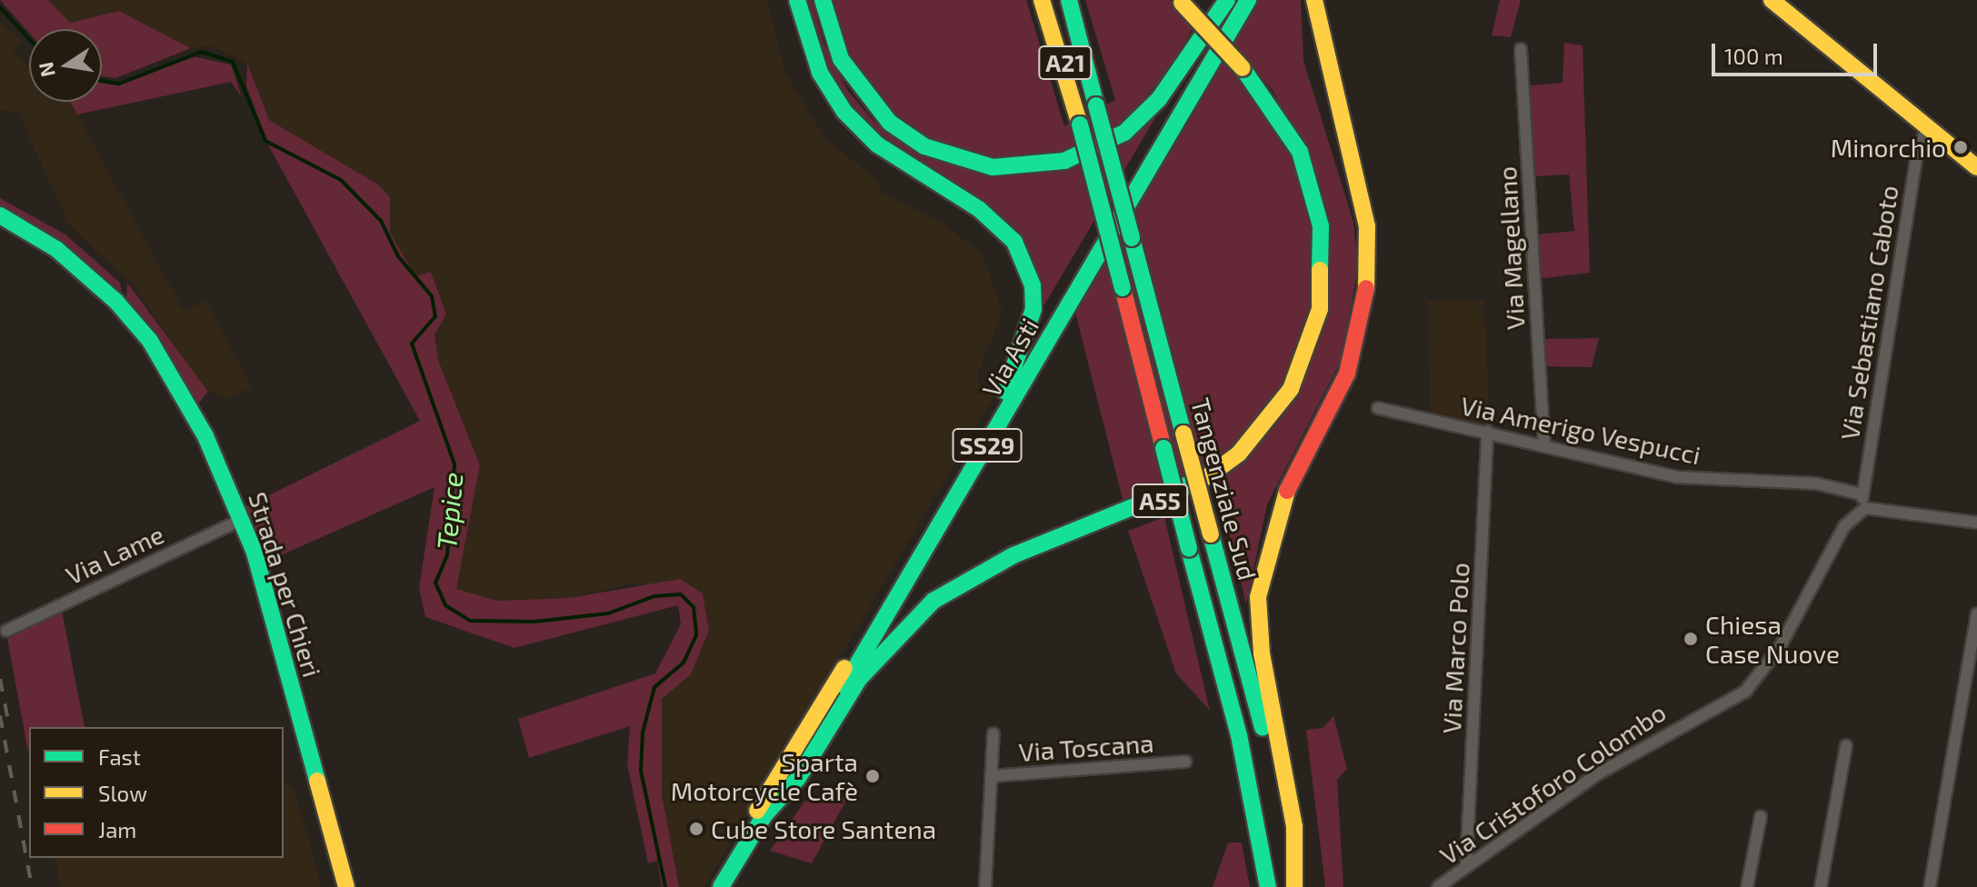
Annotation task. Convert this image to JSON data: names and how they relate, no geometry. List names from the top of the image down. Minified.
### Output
{"streets":{"main road":["A21","Via Asti","SS29","Tangenziale Sud","A55","Strada per Chieri"],"street":["Via Magellano","Via Sebastiano Caboto","Via Amerigo Vespucci","Via Lame","Via Marco Polo","Via Toscana","Via Cristoforo Colombo"]},"crossings":[["A21","Tangenziale Sud"],["A21","A55"],["Via Magellano","Via Amerigo Vespucci"],["Via Sebastiano Caboto","Via Amerigo Vespucci"],["Via Sebastiano Caboto","Via Cristoforo Colombo"],["Via Asti","A55"],["Via Amerigo Vespucci","Via Marco Polo"],["Tangenziale Sud","A55"],["Via Lame","Strada per Chieri"],["Via Marco Polo","Via Cristoforo Colombo"]],"water":["Tepice"],"places":["Minorchio","Chiesa Case Nuove","Sparta Motorcycle Cafè","Cube Store Santena"],"legend":["Fast","Slow","Jam"],"scale_bar":"100 m","north":"left"}
